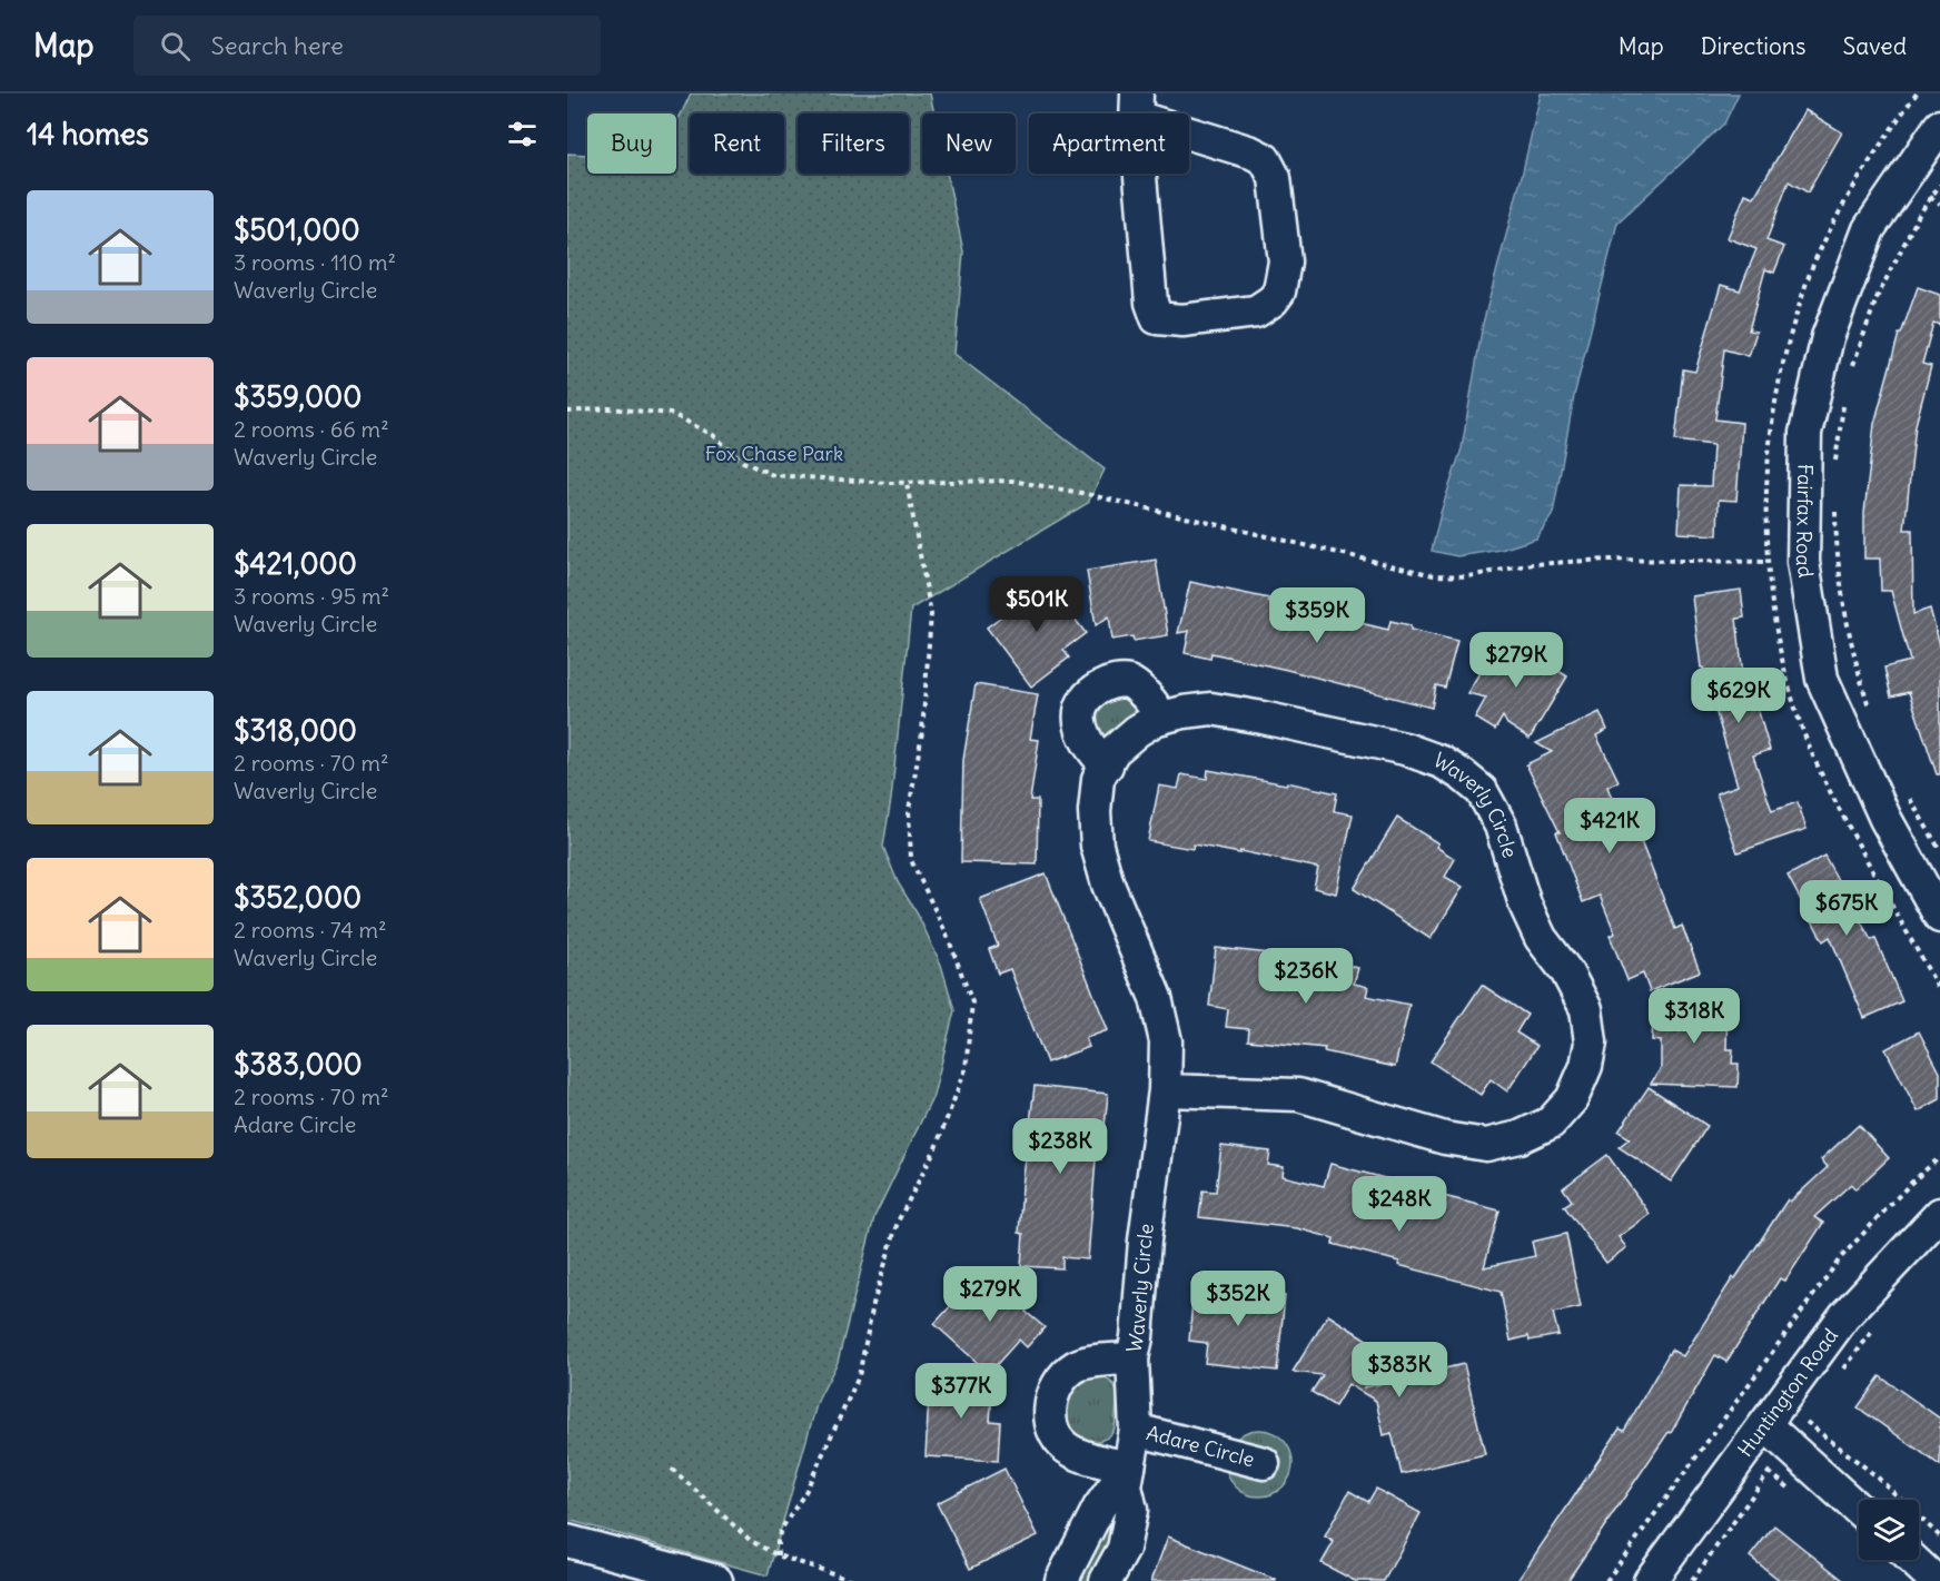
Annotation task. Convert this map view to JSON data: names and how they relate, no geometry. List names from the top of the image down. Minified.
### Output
{"streets":{"street":["Fairfax Road","Waverly Circle","Huntington Road","Adare Circle"]},"crossings":[["Waverly Circle","Adare Circle"]],"parks":["Fox Chase Park"],"page":{"header":"Map","search":"Search here","nav":["Map","Directions","Saved"],"heading":"14 homes","chip":["Buy","Rent","Filters","New","Apartment"],"list":[{"name":"$501,000","note":"3 rooms · 110 m² · Waverly Circle"},{"name":"$359,000","note":"2 rooms · 66 m² · Waverly Circle"},{"name":"$421,000","note":"3 rooms · 95 m² · Waverly Circle"},{"name":"$318,000","note":"2 rooms · 70 m² · Waverly Circle"},{"name":"$352,000","note":"2 rooms · 74 m² · Waverly Circle"},{"name":"$383,000","note":"2 rooms · 70 m² · Adare Circle"}],"price":["$501K","$359K","$279K","$629K","$421K","$675K","$236K","$318K","$238K","$248K","$279K","$352K","$383K","$377K"]}}
